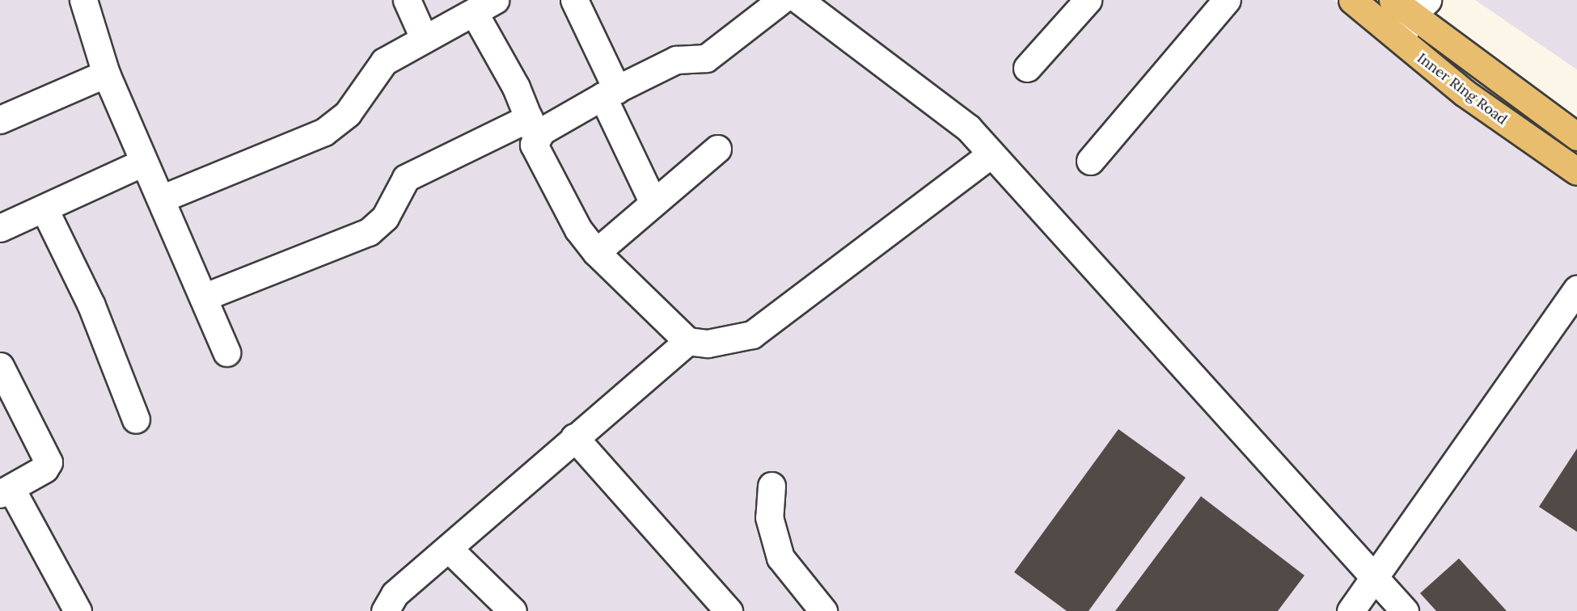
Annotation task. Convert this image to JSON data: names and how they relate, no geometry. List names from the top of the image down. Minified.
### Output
{"streets":{"main road":["Inner Ring Road"]}}
